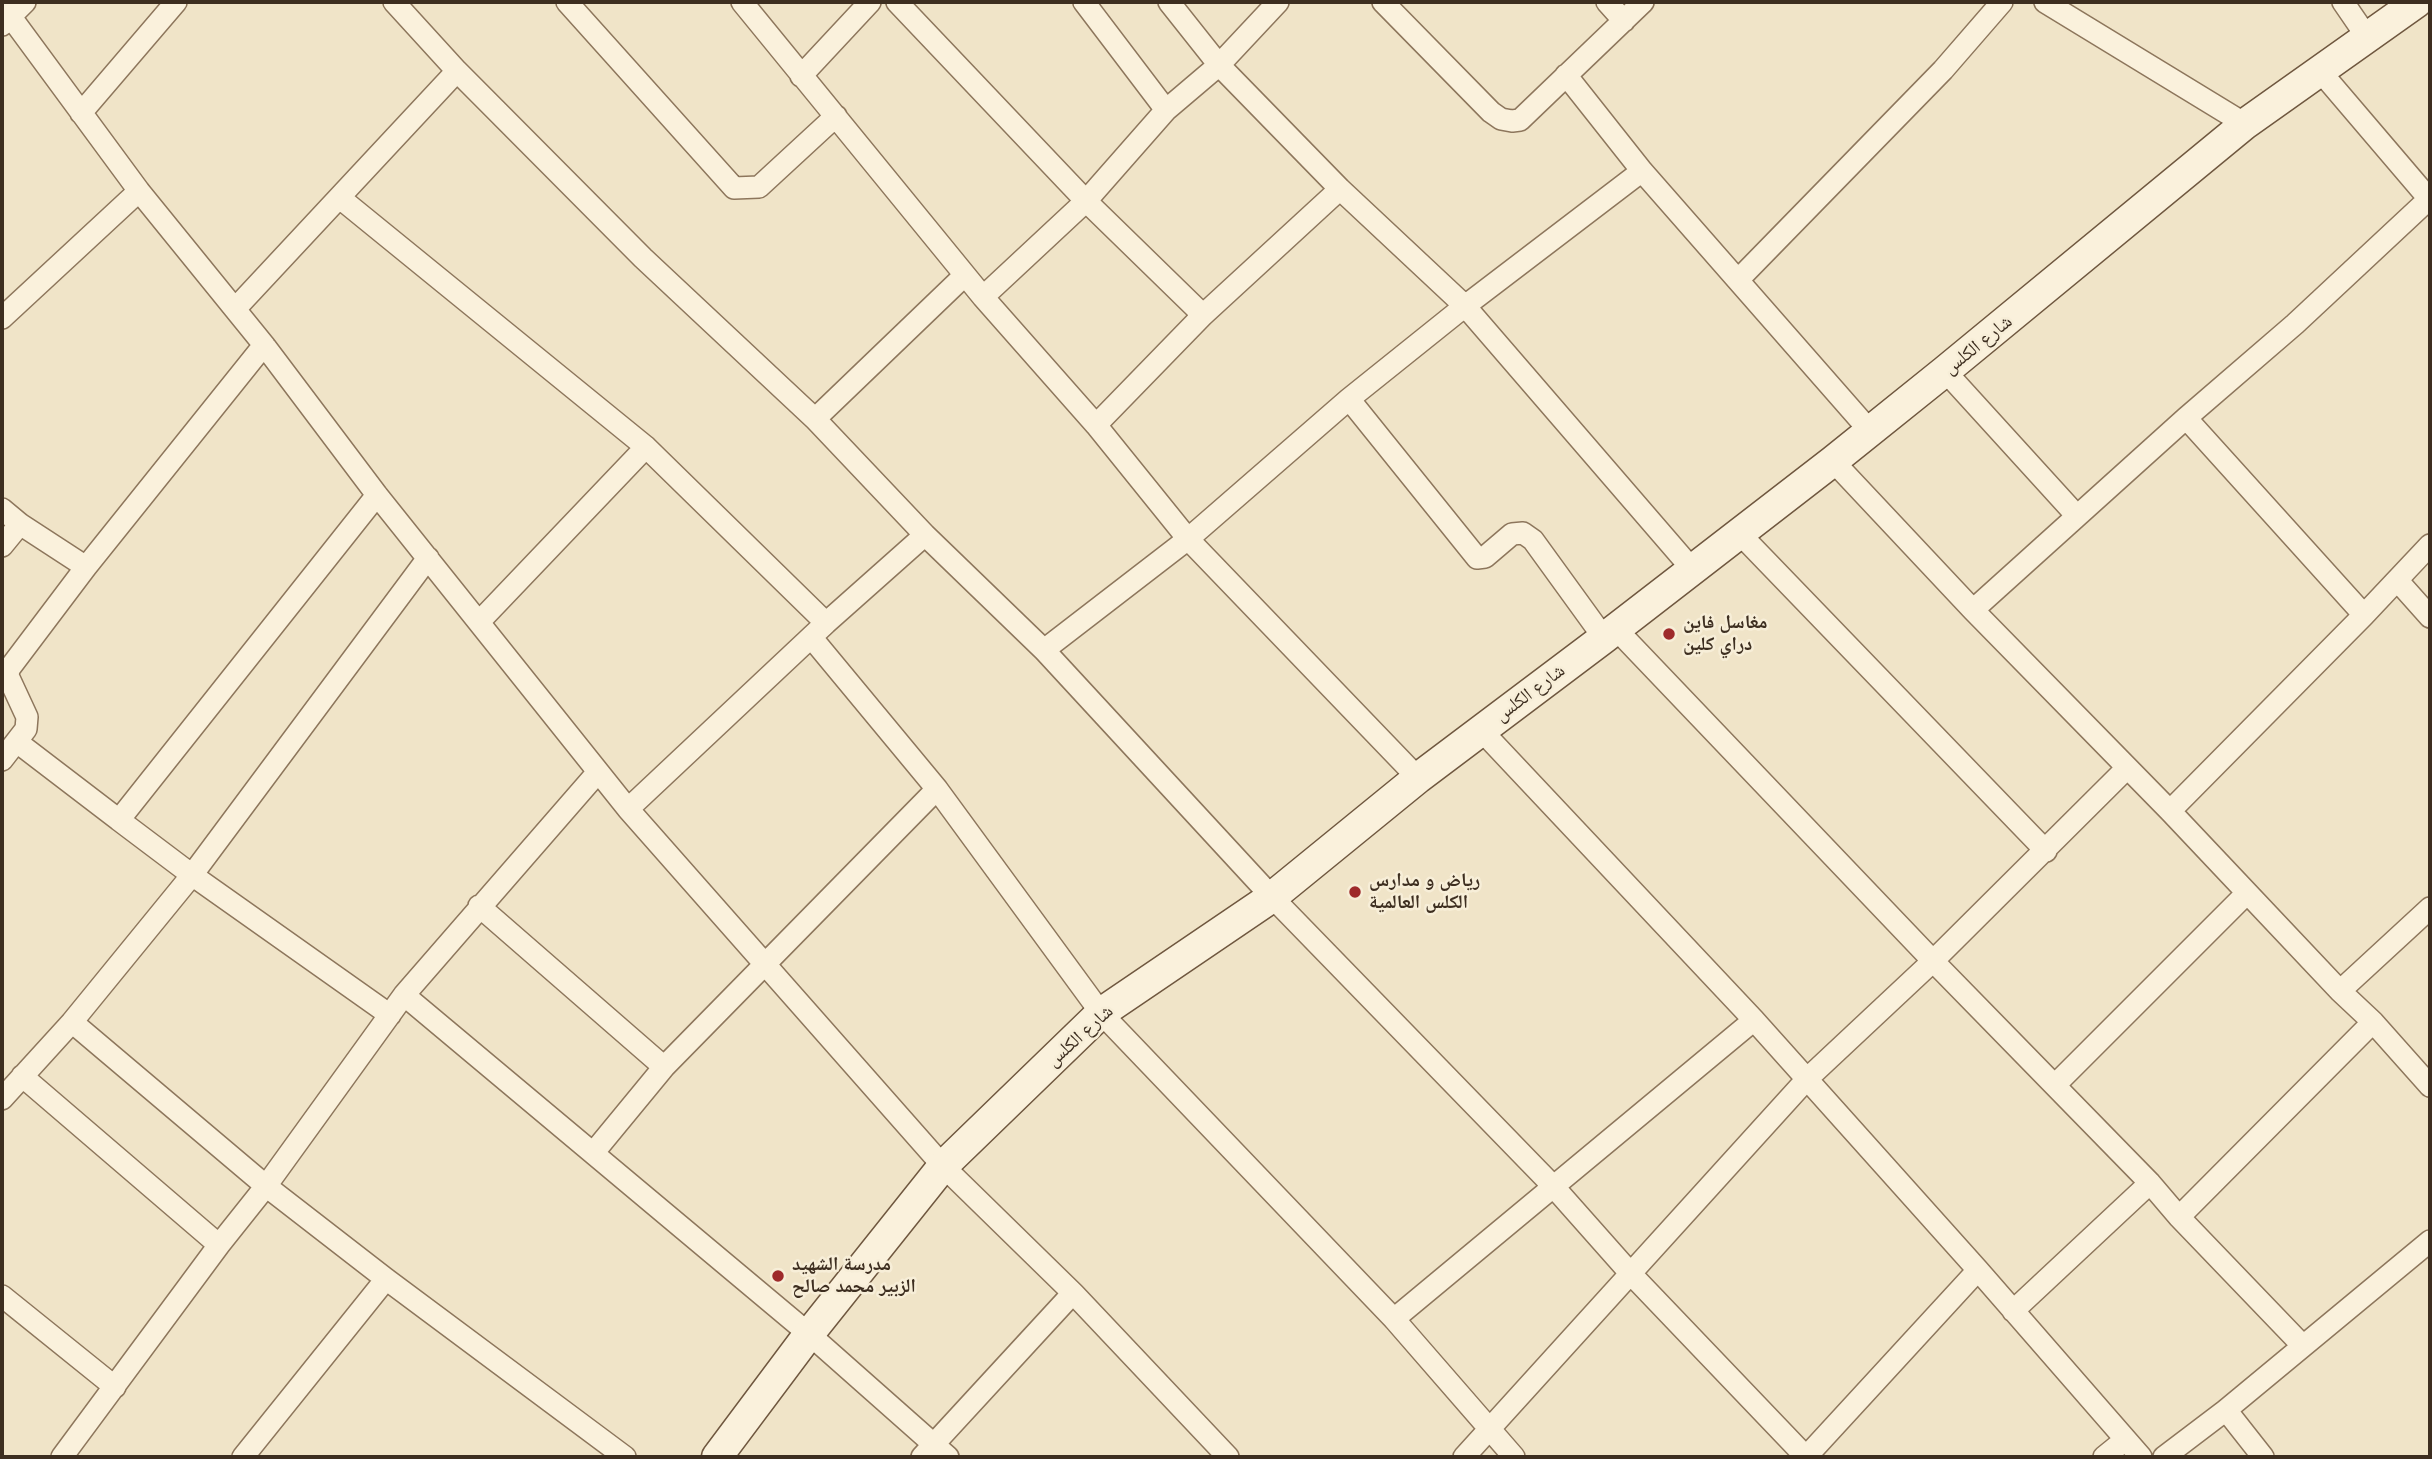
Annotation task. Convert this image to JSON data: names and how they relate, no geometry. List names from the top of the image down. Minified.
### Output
{"streets":{"street":["شارع الكلس"]},"places":["مغاسل فاين دراي كلين","رياض و مدارس الكلس العالمية","مدرسة الشهيد الزبير محمد صالح"]}
